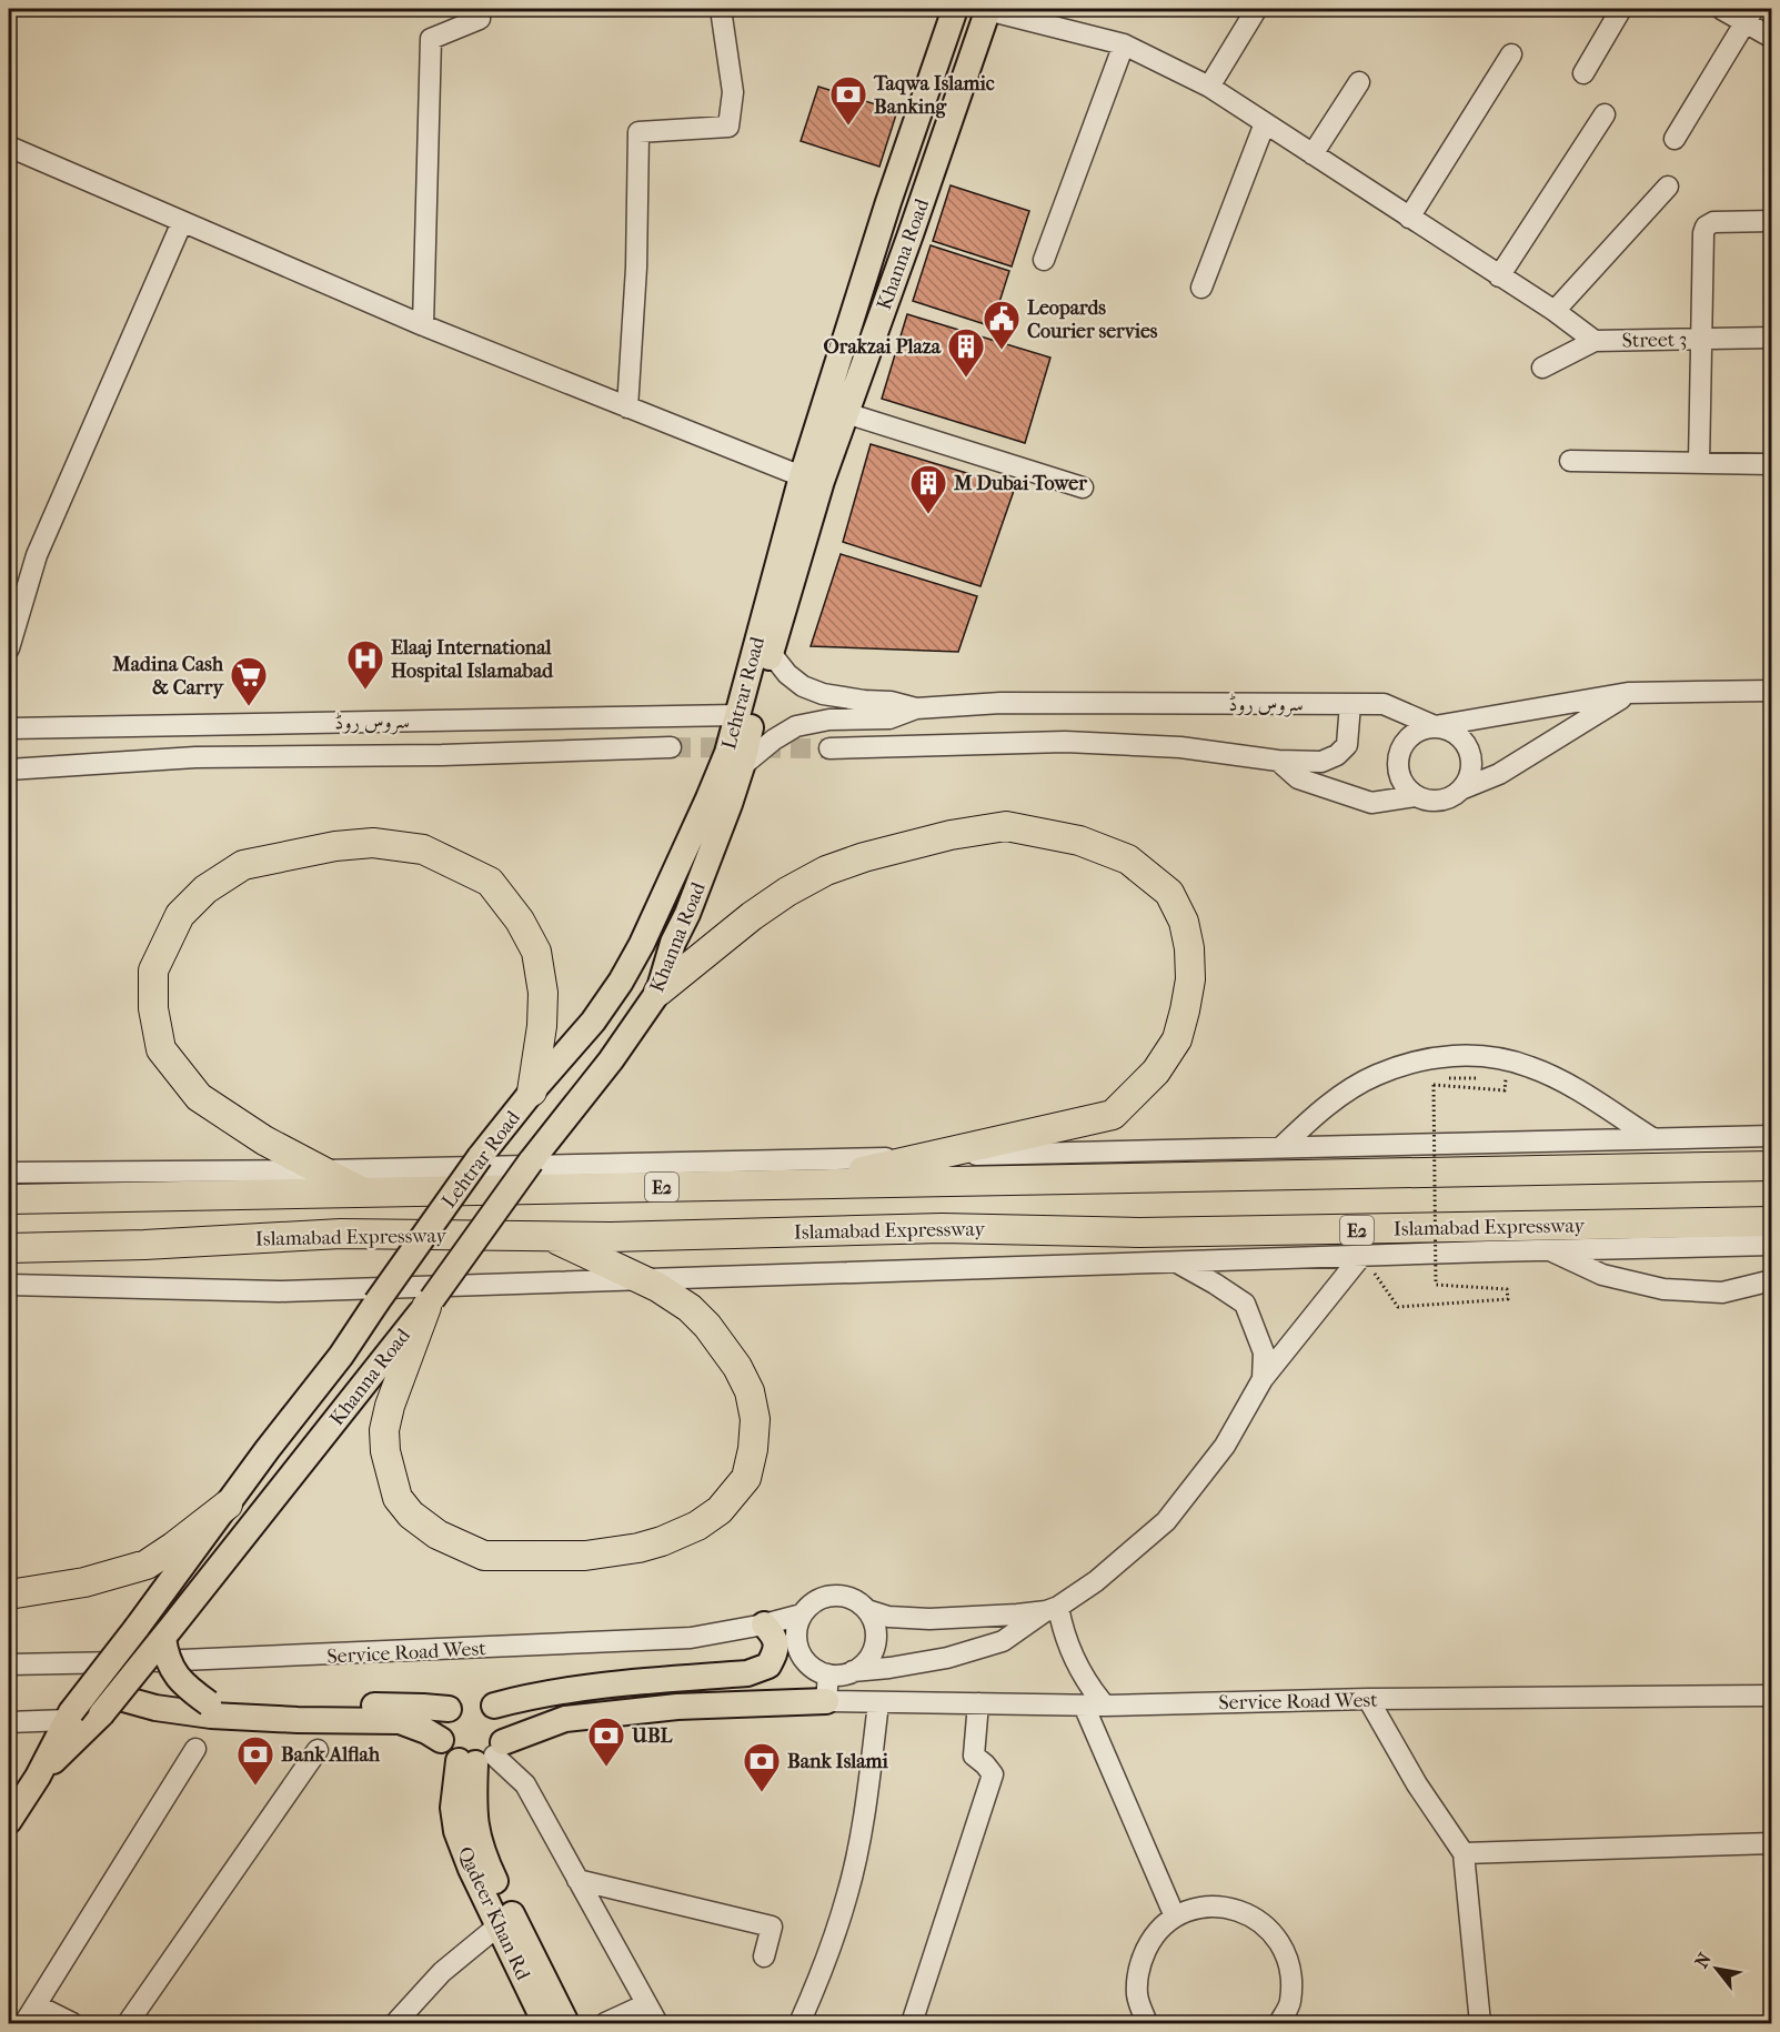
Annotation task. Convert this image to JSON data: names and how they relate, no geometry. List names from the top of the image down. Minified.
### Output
{"streets":{"highway":["E2","Islamabad Expressway"],"main road":["Khanna Road","Lehtrar Road","Qadeer Khan Rd"],"street":["Street 3","سروس روڈ","Service Road West"]},"crossings":[["Khanna Road","Lehtrar Road"],["Khanna Road","سروس روڈ"],["Lehtrar Road","سروس روڈ"]],"places":{"bank":["Taqwa Islamic Banking","UBL","Bank Alflah","Bank Islami"],"public building":["Leopards Courier servies"],"building":["Orakzai Plaza","M Dubai Tower"],"hospital":["Elaaj International Hospital Islamabad"],"supermarket":["Madina Cash & Carry"]},"north":"top left"}
